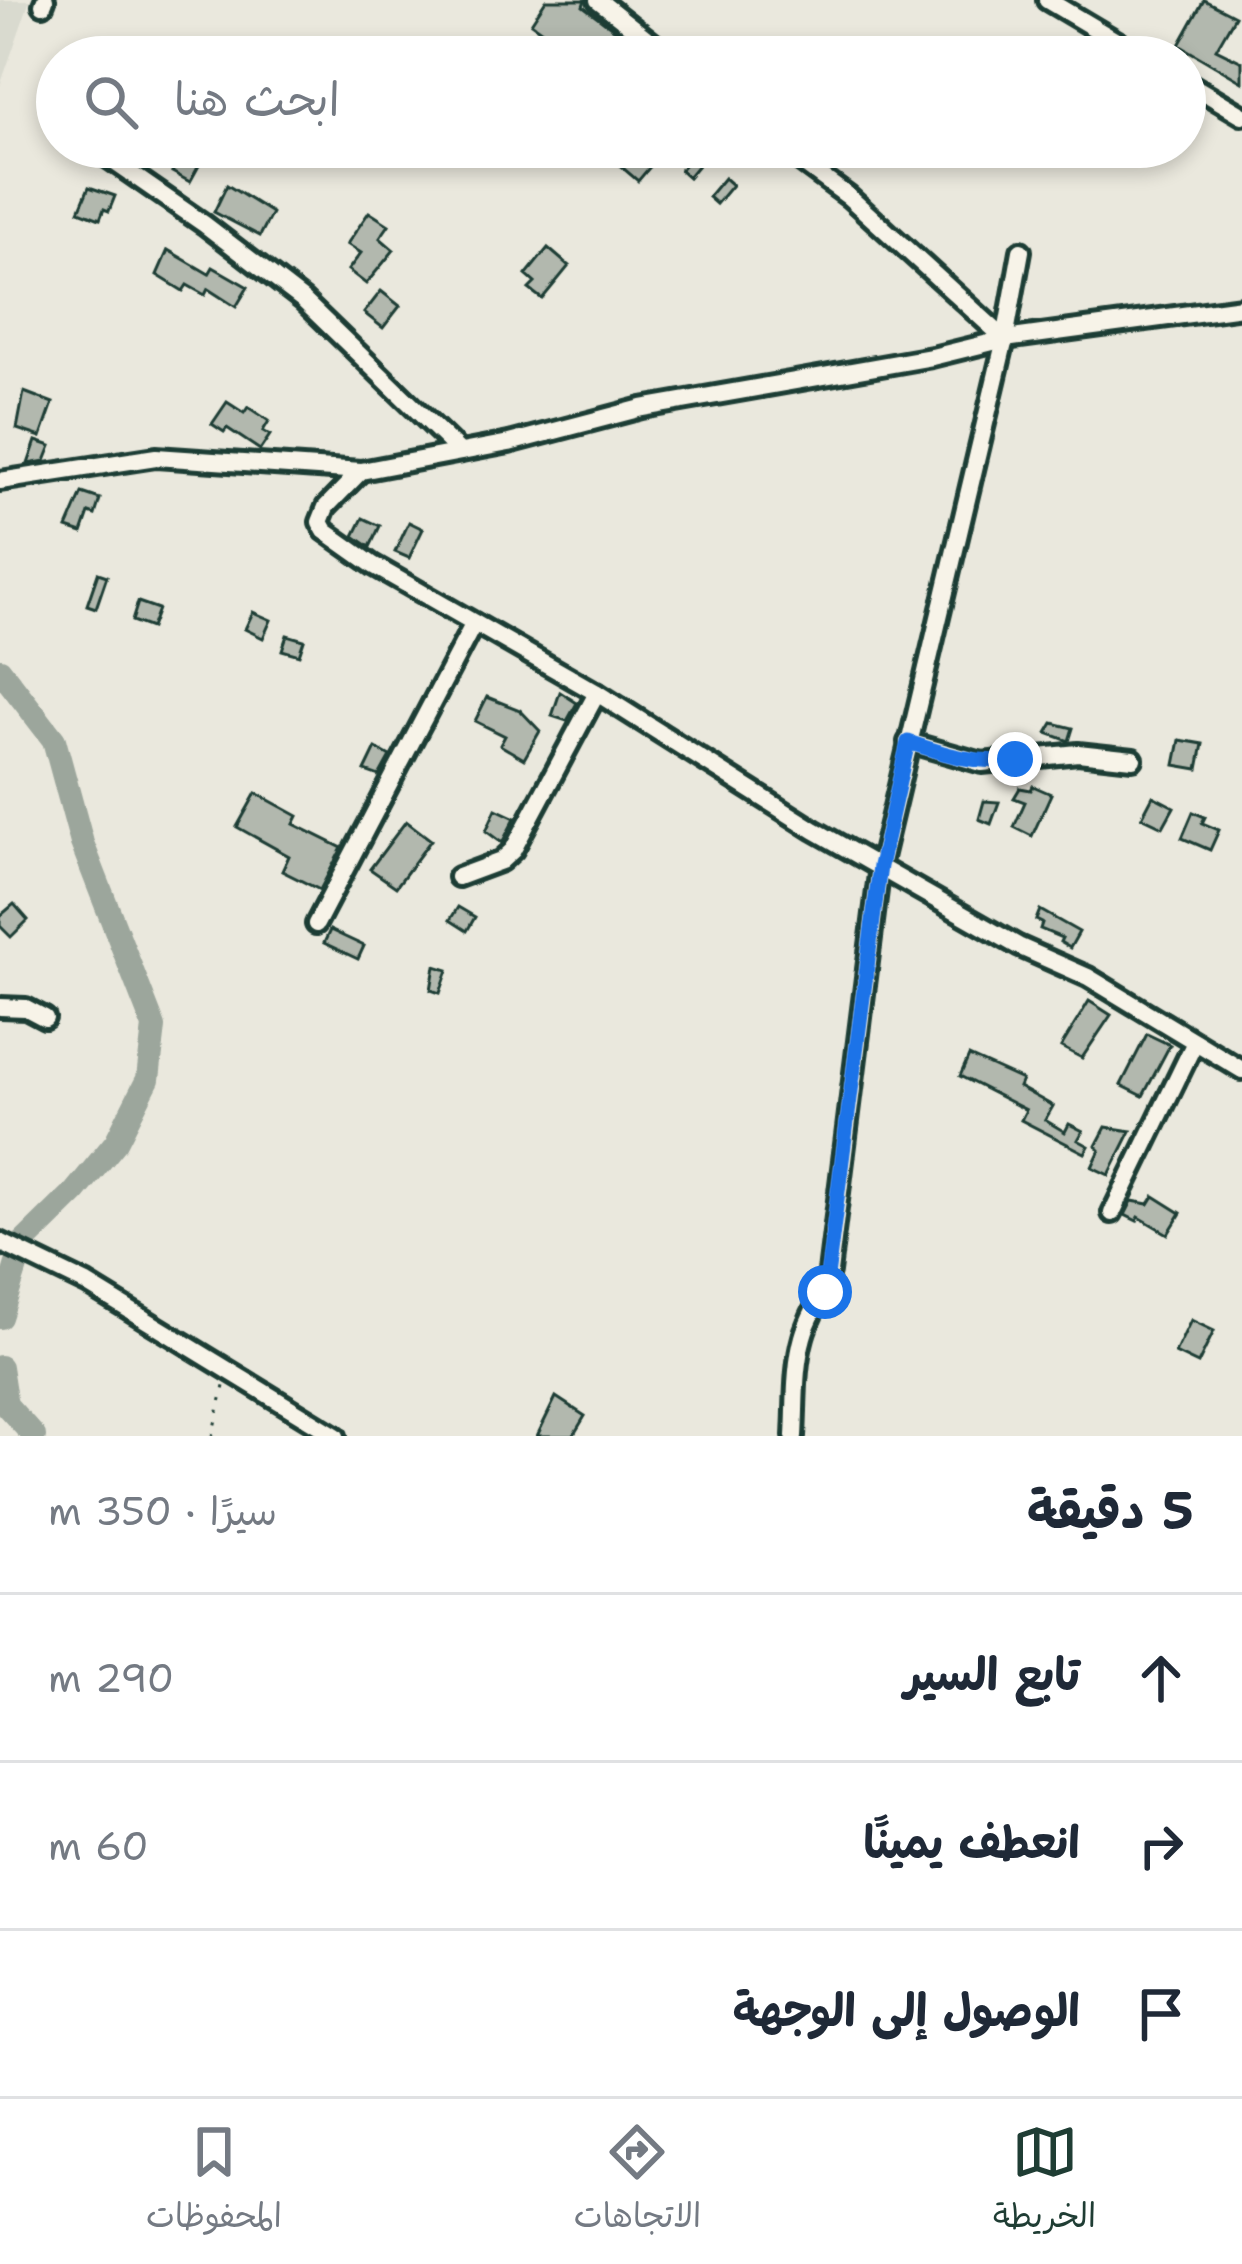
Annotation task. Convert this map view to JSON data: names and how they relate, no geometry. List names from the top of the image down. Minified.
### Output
{"page":{"search":"ابحث هنا","heading":["5 دقيقة","سيرًا · 350 m"],"list":[["تابع السير","290 m"],["انعطف يمينًا","60 m"],"الوصول إلى الوجهة"],"nav":["الخريطة","الاتجاهات","المحفوظات"]}}
